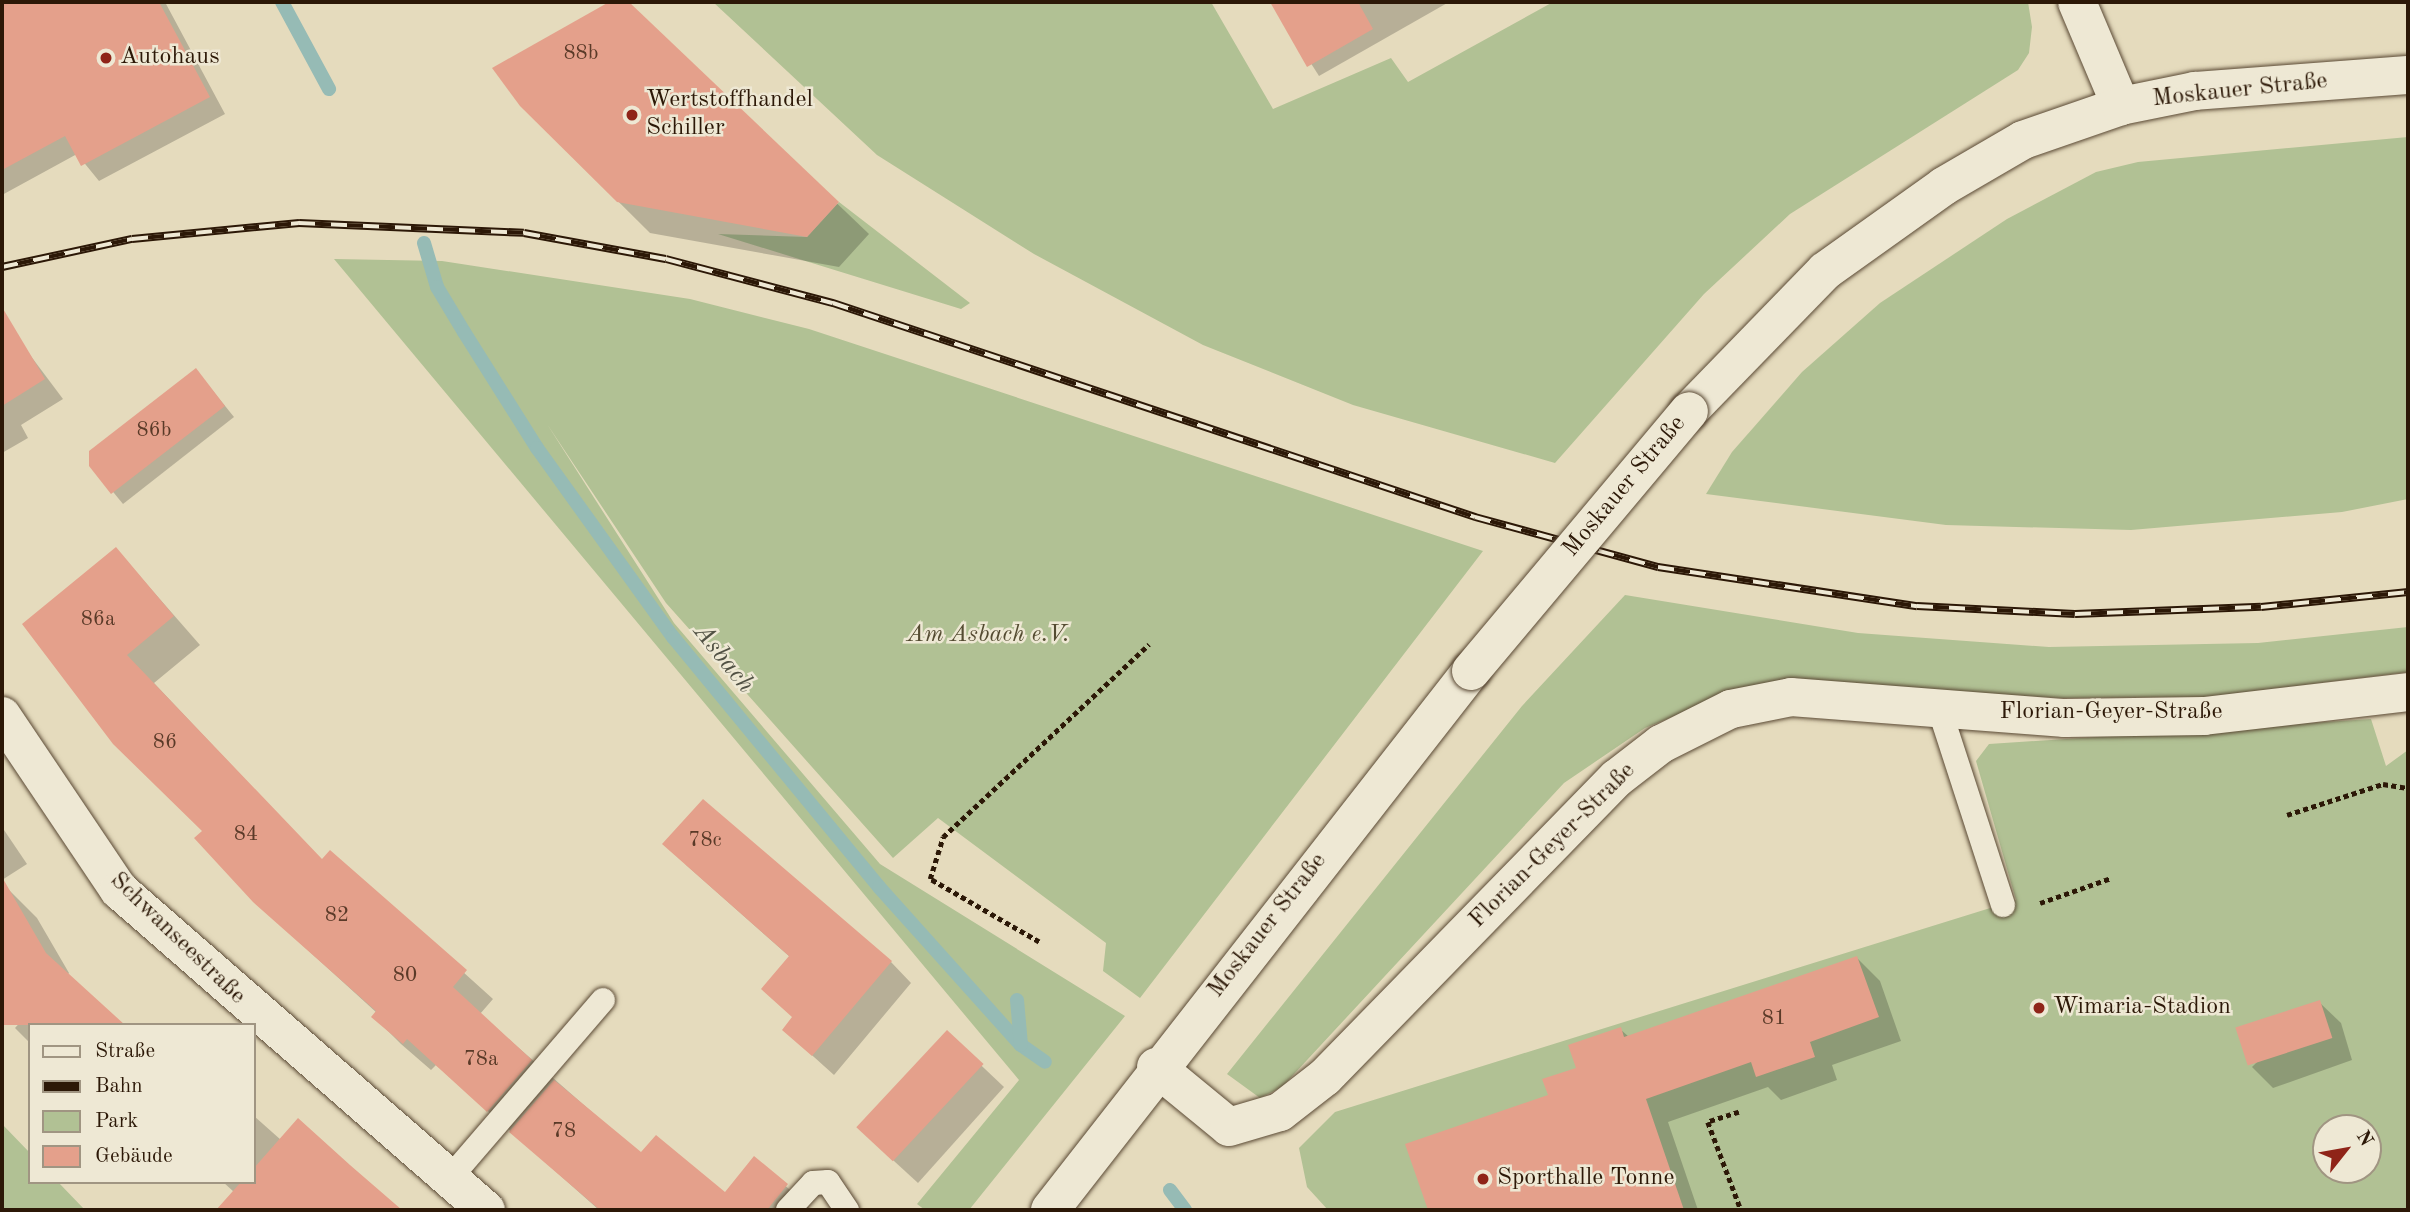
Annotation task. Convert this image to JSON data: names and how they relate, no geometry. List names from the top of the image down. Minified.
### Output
{"streets":{"street":["Moskauer Straße","Florian-Geyer-Straße","Schwanseestraße"]},"crossings":[["Moskauer Straße","Florian-Geyer-Straße"]],"water":["Asbach"],"parks":["Am Asbach e.V."],"places":["Autohaus","Wertstoffhandel Schiller","Wimaria-Stadion","Sporthalle Tonne"],"house_numbers":["88b","86b","86a","86","84","78c","82","80","81","78a","78"],"legend":["Straße","Bahn","Park","Gebäude"],"north":"top right"}
